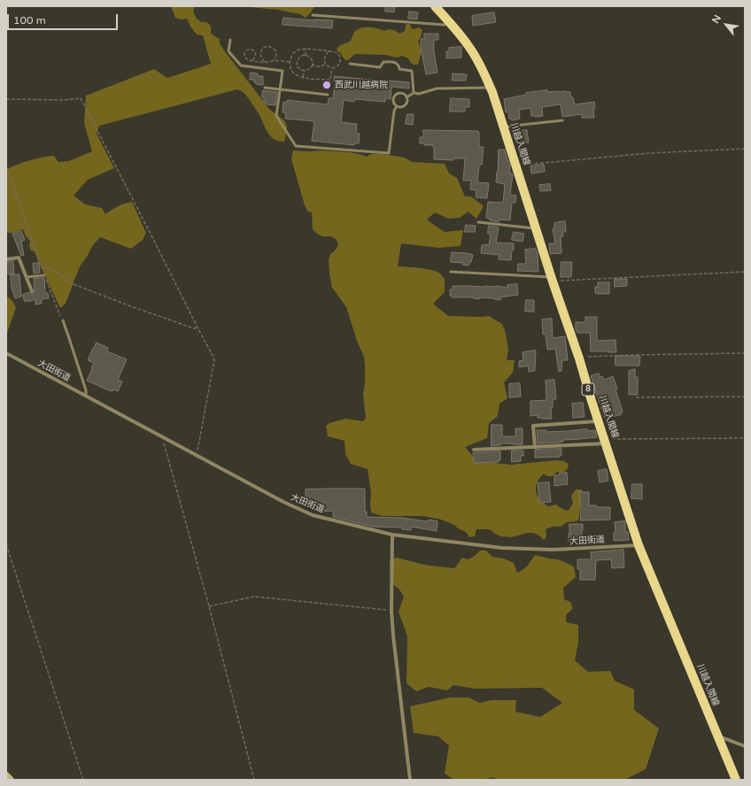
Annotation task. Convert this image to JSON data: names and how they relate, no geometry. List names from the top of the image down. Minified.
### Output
{"streets":{"main road":["川越入間線","8"],"street":["大田街道"]},"crossings":[["川越入間線","大田街道"]],"places":["西武川越病院"],"scale_bar":"100 m","north":"top left"}
